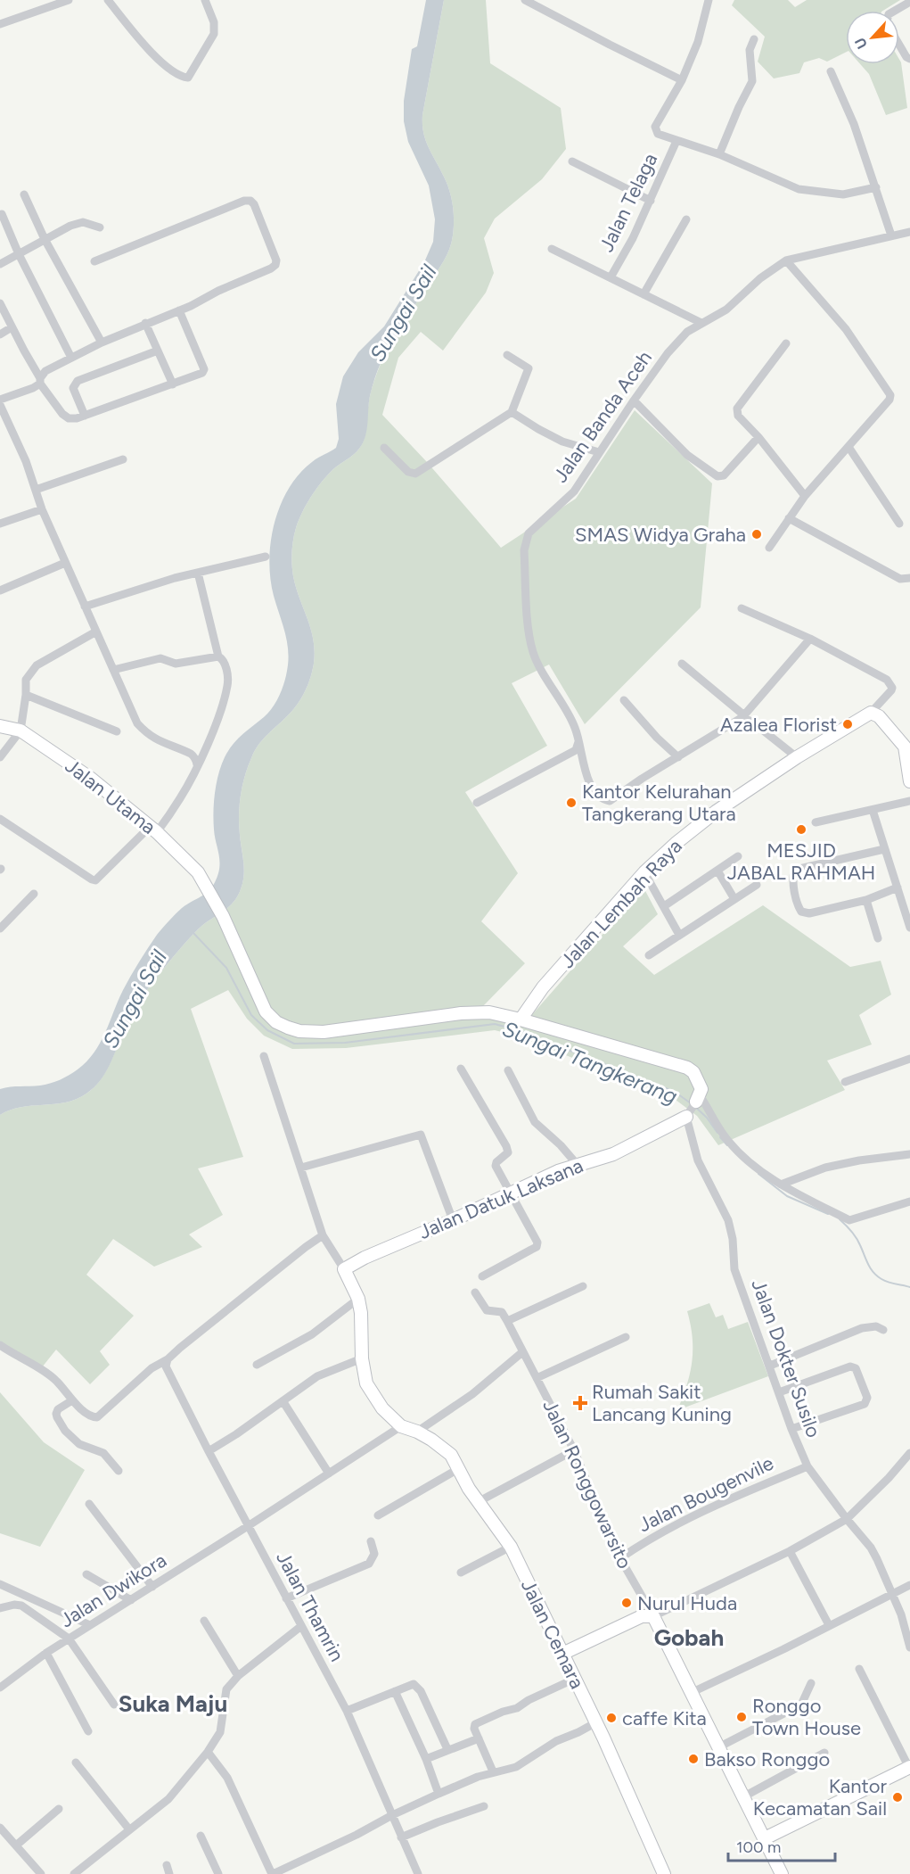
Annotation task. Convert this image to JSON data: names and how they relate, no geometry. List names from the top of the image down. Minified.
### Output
{"streets":{"street":["Jalan Telaga","Jalan Banda Aceh","Jalan Utama","Jalan Lembah Raya","Jalan Datuk Laksana","Jalan Dokter Susilo","Jalan Ronggowarsito","Jalan Bougenvile","Jalan Dwikora","Jalan Thamrin","Jalan Cemara"]},"crossings":[["Jalan Telaga","Jalan Banda Aceh"],["Jalan Utama","Jalan Lembah Raya"],["Jalan Datuk Laksana","Jalan Dokter Susilo"],["Jalan Datuk Laksana","Jalan Cemara"],["Jalan Dokter Susilo","Jalan Bougenvile"],["Jalan Ronggowarsito","Jalan Bougenvile"],["Jalan Dwikora","Jalan Thamrin"]],"districts":["Gobah","Suka Maju"],"water":["Sungai Sail","Sungai Tangkerang"],"places":{"other":["SMAS Widya Graha","Azalea Florist","Kantor Kelurahan Tangkerang Utara","MESJID JABAL RAHMAH","Nurul Huda","Ronggo Town House","caffe Kita","Bakso Ronggo","Kantor Kecamatan Sail"],"health":["Rumah Sakit Lancang Kuning"]},"scale_bar":"100 m","north":"bottom left"}
